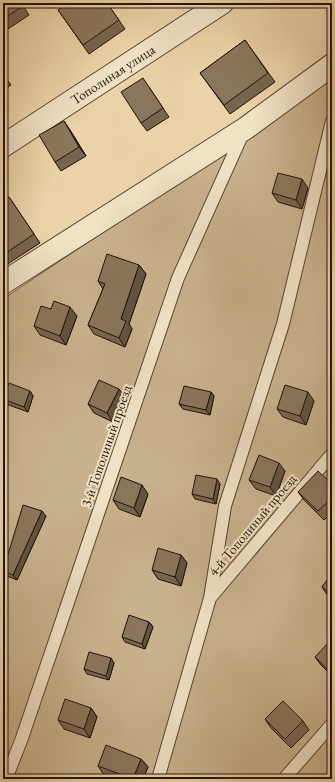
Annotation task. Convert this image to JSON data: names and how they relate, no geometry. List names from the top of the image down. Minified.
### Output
{"streets":{"street":["Тополиная улица"],"lane":["3-й Тополиный проезд","4-й Тополиный проезд"]}}
